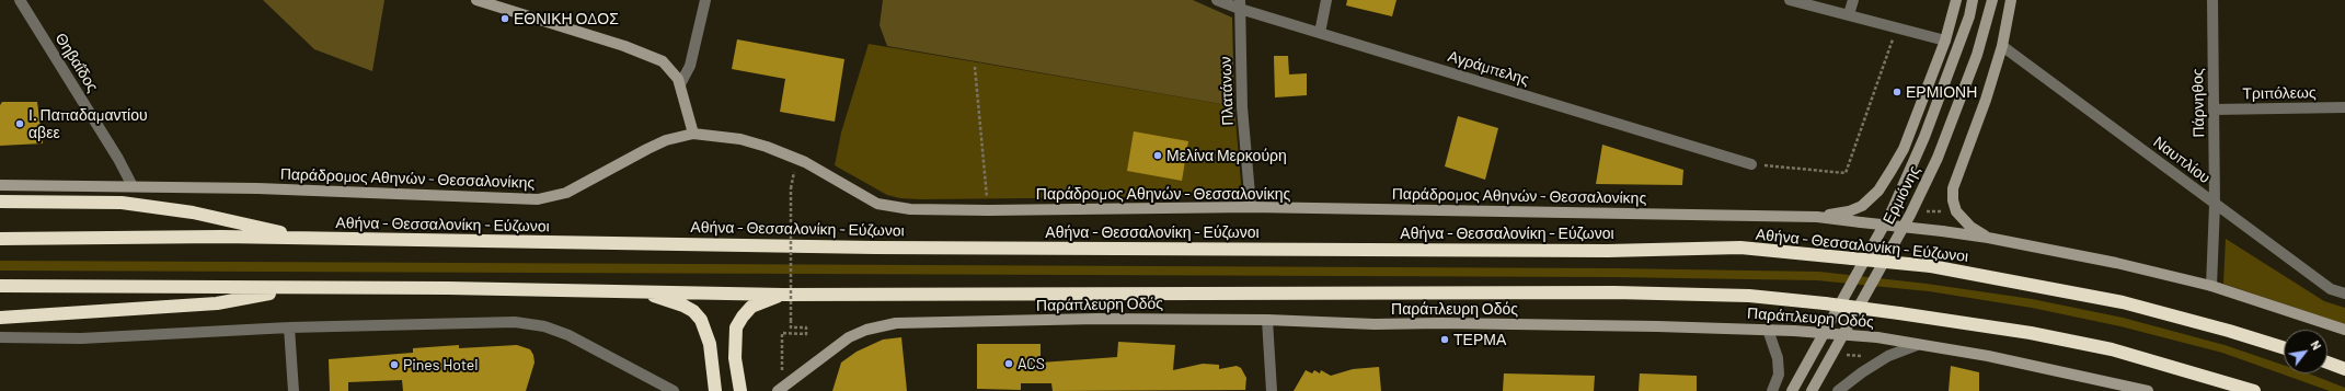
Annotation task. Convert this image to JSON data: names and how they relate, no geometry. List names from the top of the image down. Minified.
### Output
{"streets":{"highway":["Αθήνα - Θεσσαλονίκη - Εύζωνοι"],"main road":["Παράδρομος Αθηνών - Θεσσαλονίκης","Ερμιόνης","Παράπλευρη Οδός"],"street":["Θηβαΐδος","Αγράμπελης","Πλατάνων","Τριπόλεως","Πάρνηθος","Ναυπλίου"]},"crossings":[["Θηβαΐδος","Παράδρομος Αθηνών - Θεσσαλονίκης"],["Αγράμπελης","Πλατάνων"],["Πλατάνων","Παράδρομος Αθηνών - Θεσσαλονίκης"],["Τριπόλεως","Πάρνηθος"],["Πάρνηθος","Ναυπλίου"],["Πάρνηθος","Παράδρομος Αθηνών - Θεσσαλονίκης"]],"places":["ΕΘΝΙΚΗ ΟΔΟΣ","ΕΡΜΙΟΝΗ","Ι. Παπαδαμαντίου αβεε","Μελίνα Μερκούρη","ΤΕΡΜΑ","ACS","Pines Hotel"],"north":"top right"}
